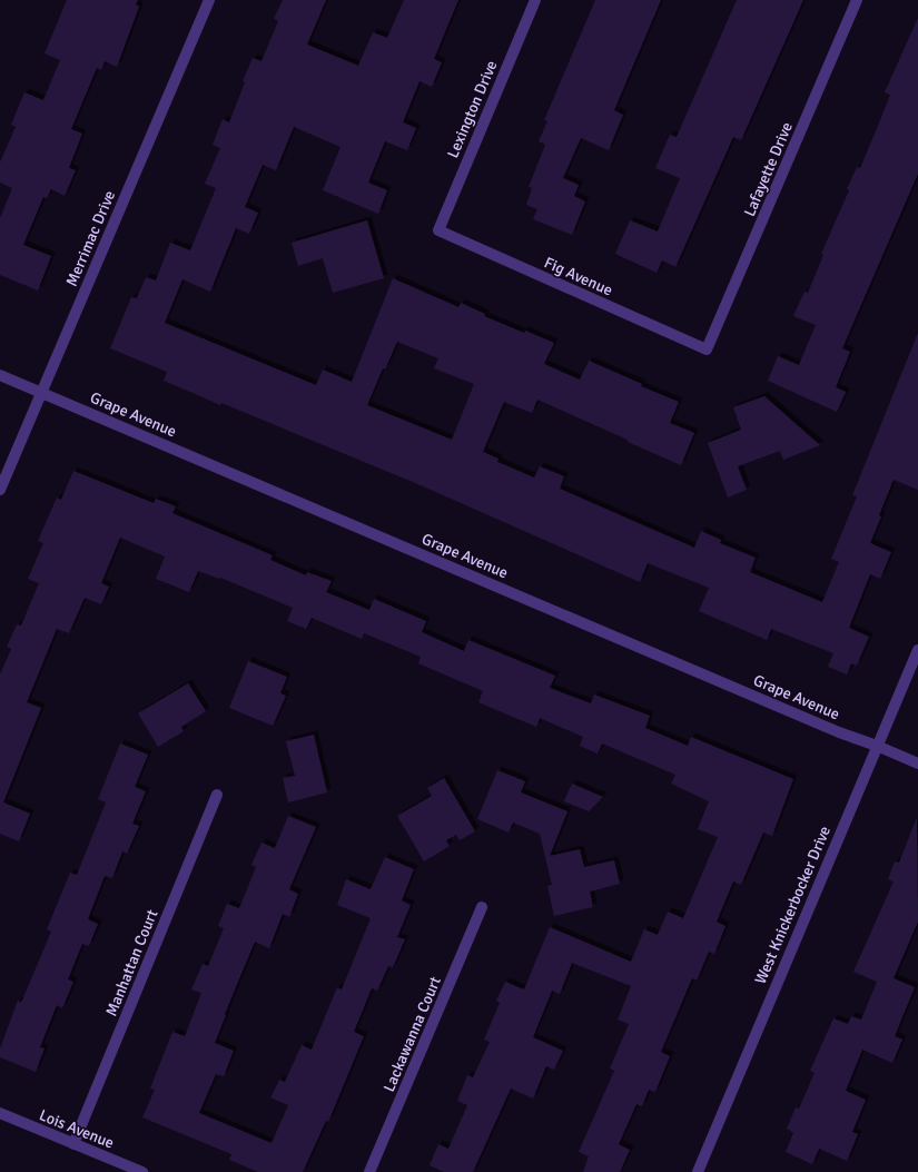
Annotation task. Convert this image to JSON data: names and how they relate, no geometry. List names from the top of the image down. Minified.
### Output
{"streets":{"street":["Lexington Drive","Lafayette Drive","Merrimac Drive","Fig Avenue","Grape Avenue","West Knickerbocker Drive","Manhattan Court","Lackawanna Court","Lois Avenue"]},"crossings":[["Lexington Drive","Fig Avenue"],["Lafayette Drive","Fig Avenue"],["Merrimac Drive","Grape Avenue"],["Grape Avenue","West Knickerbocker Drive"],["Manhattan Court","Lois Avenue"]]}
